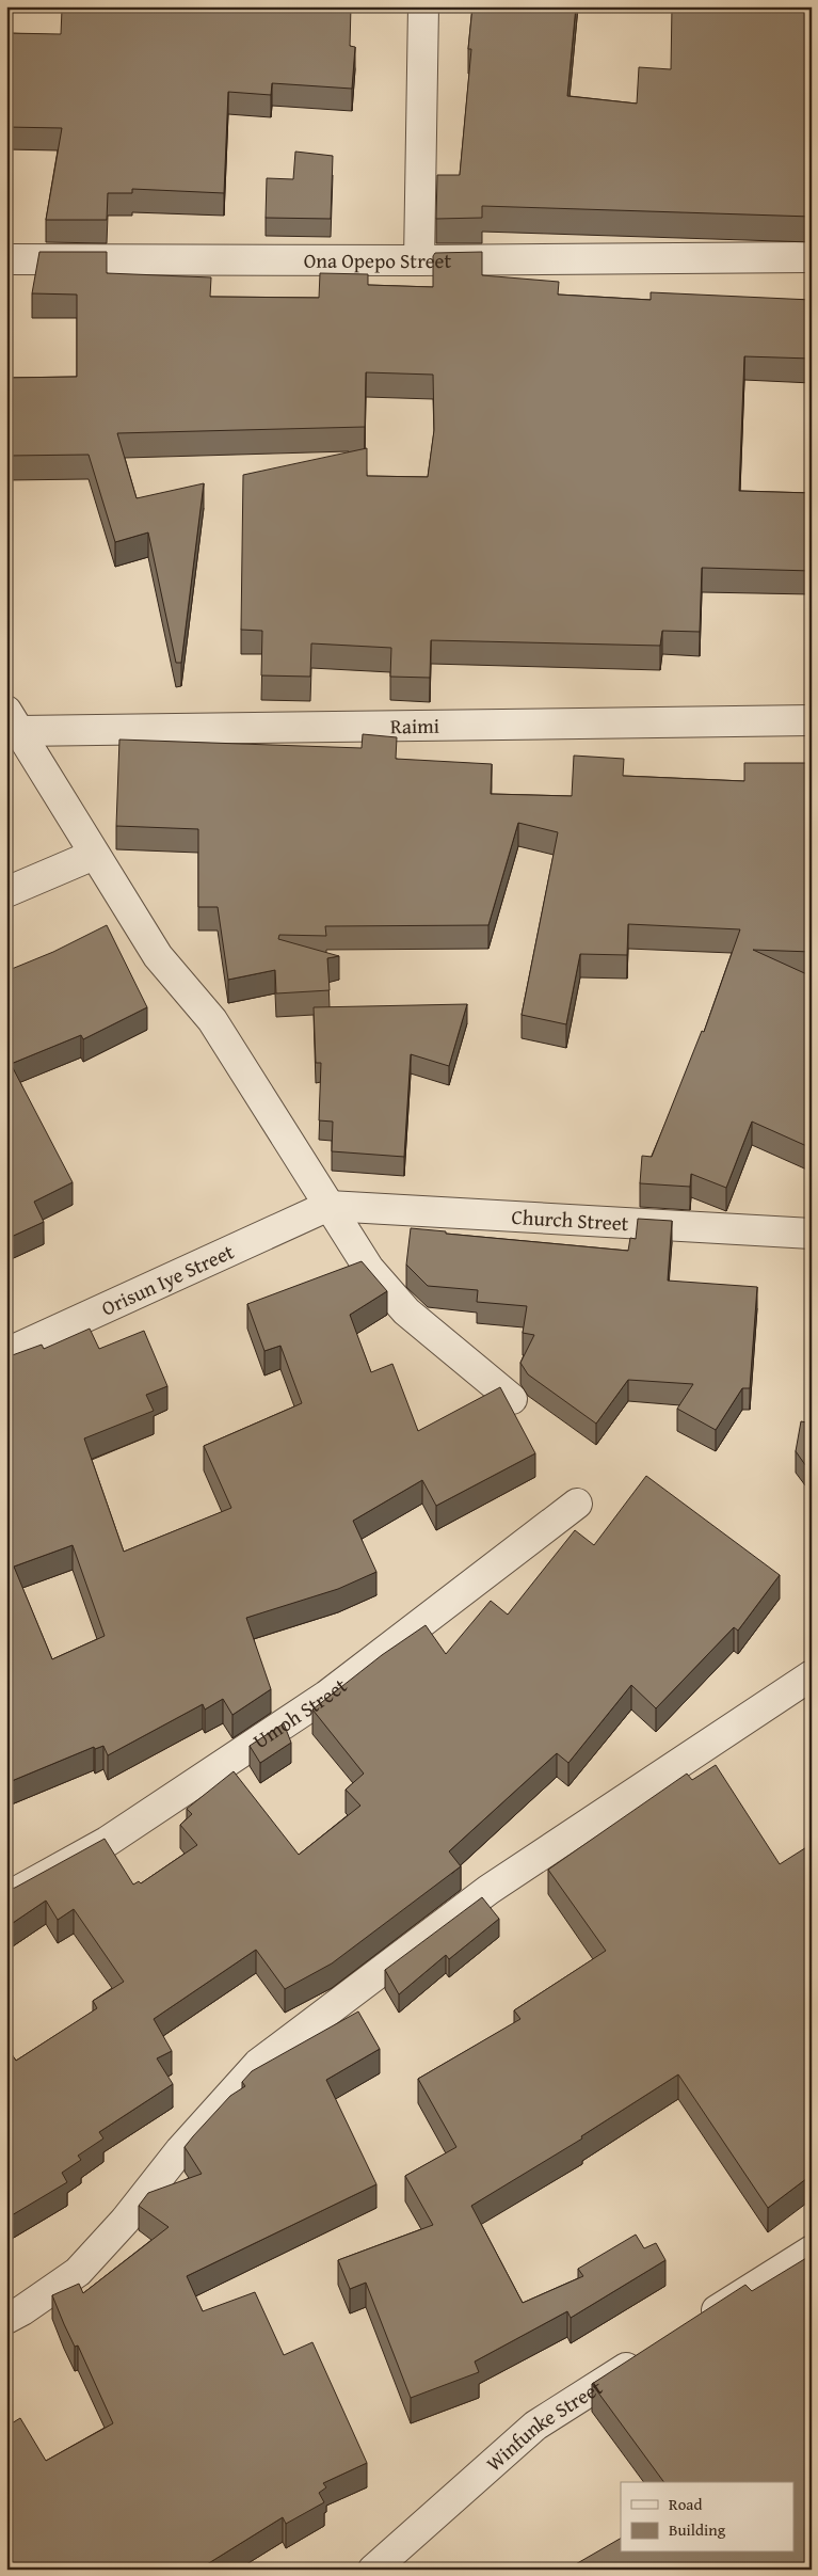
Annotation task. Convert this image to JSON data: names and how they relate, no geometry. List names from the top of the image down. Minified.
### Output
{"streets":{"street":["Ona Opepo Street","Raimi","Church Street","Orisun Iye Street","Umoh Street","Winfunke Street"]},"crossings":[["Church Street","Orisun Iye Street"]],"legend":["Road","Building"]}
